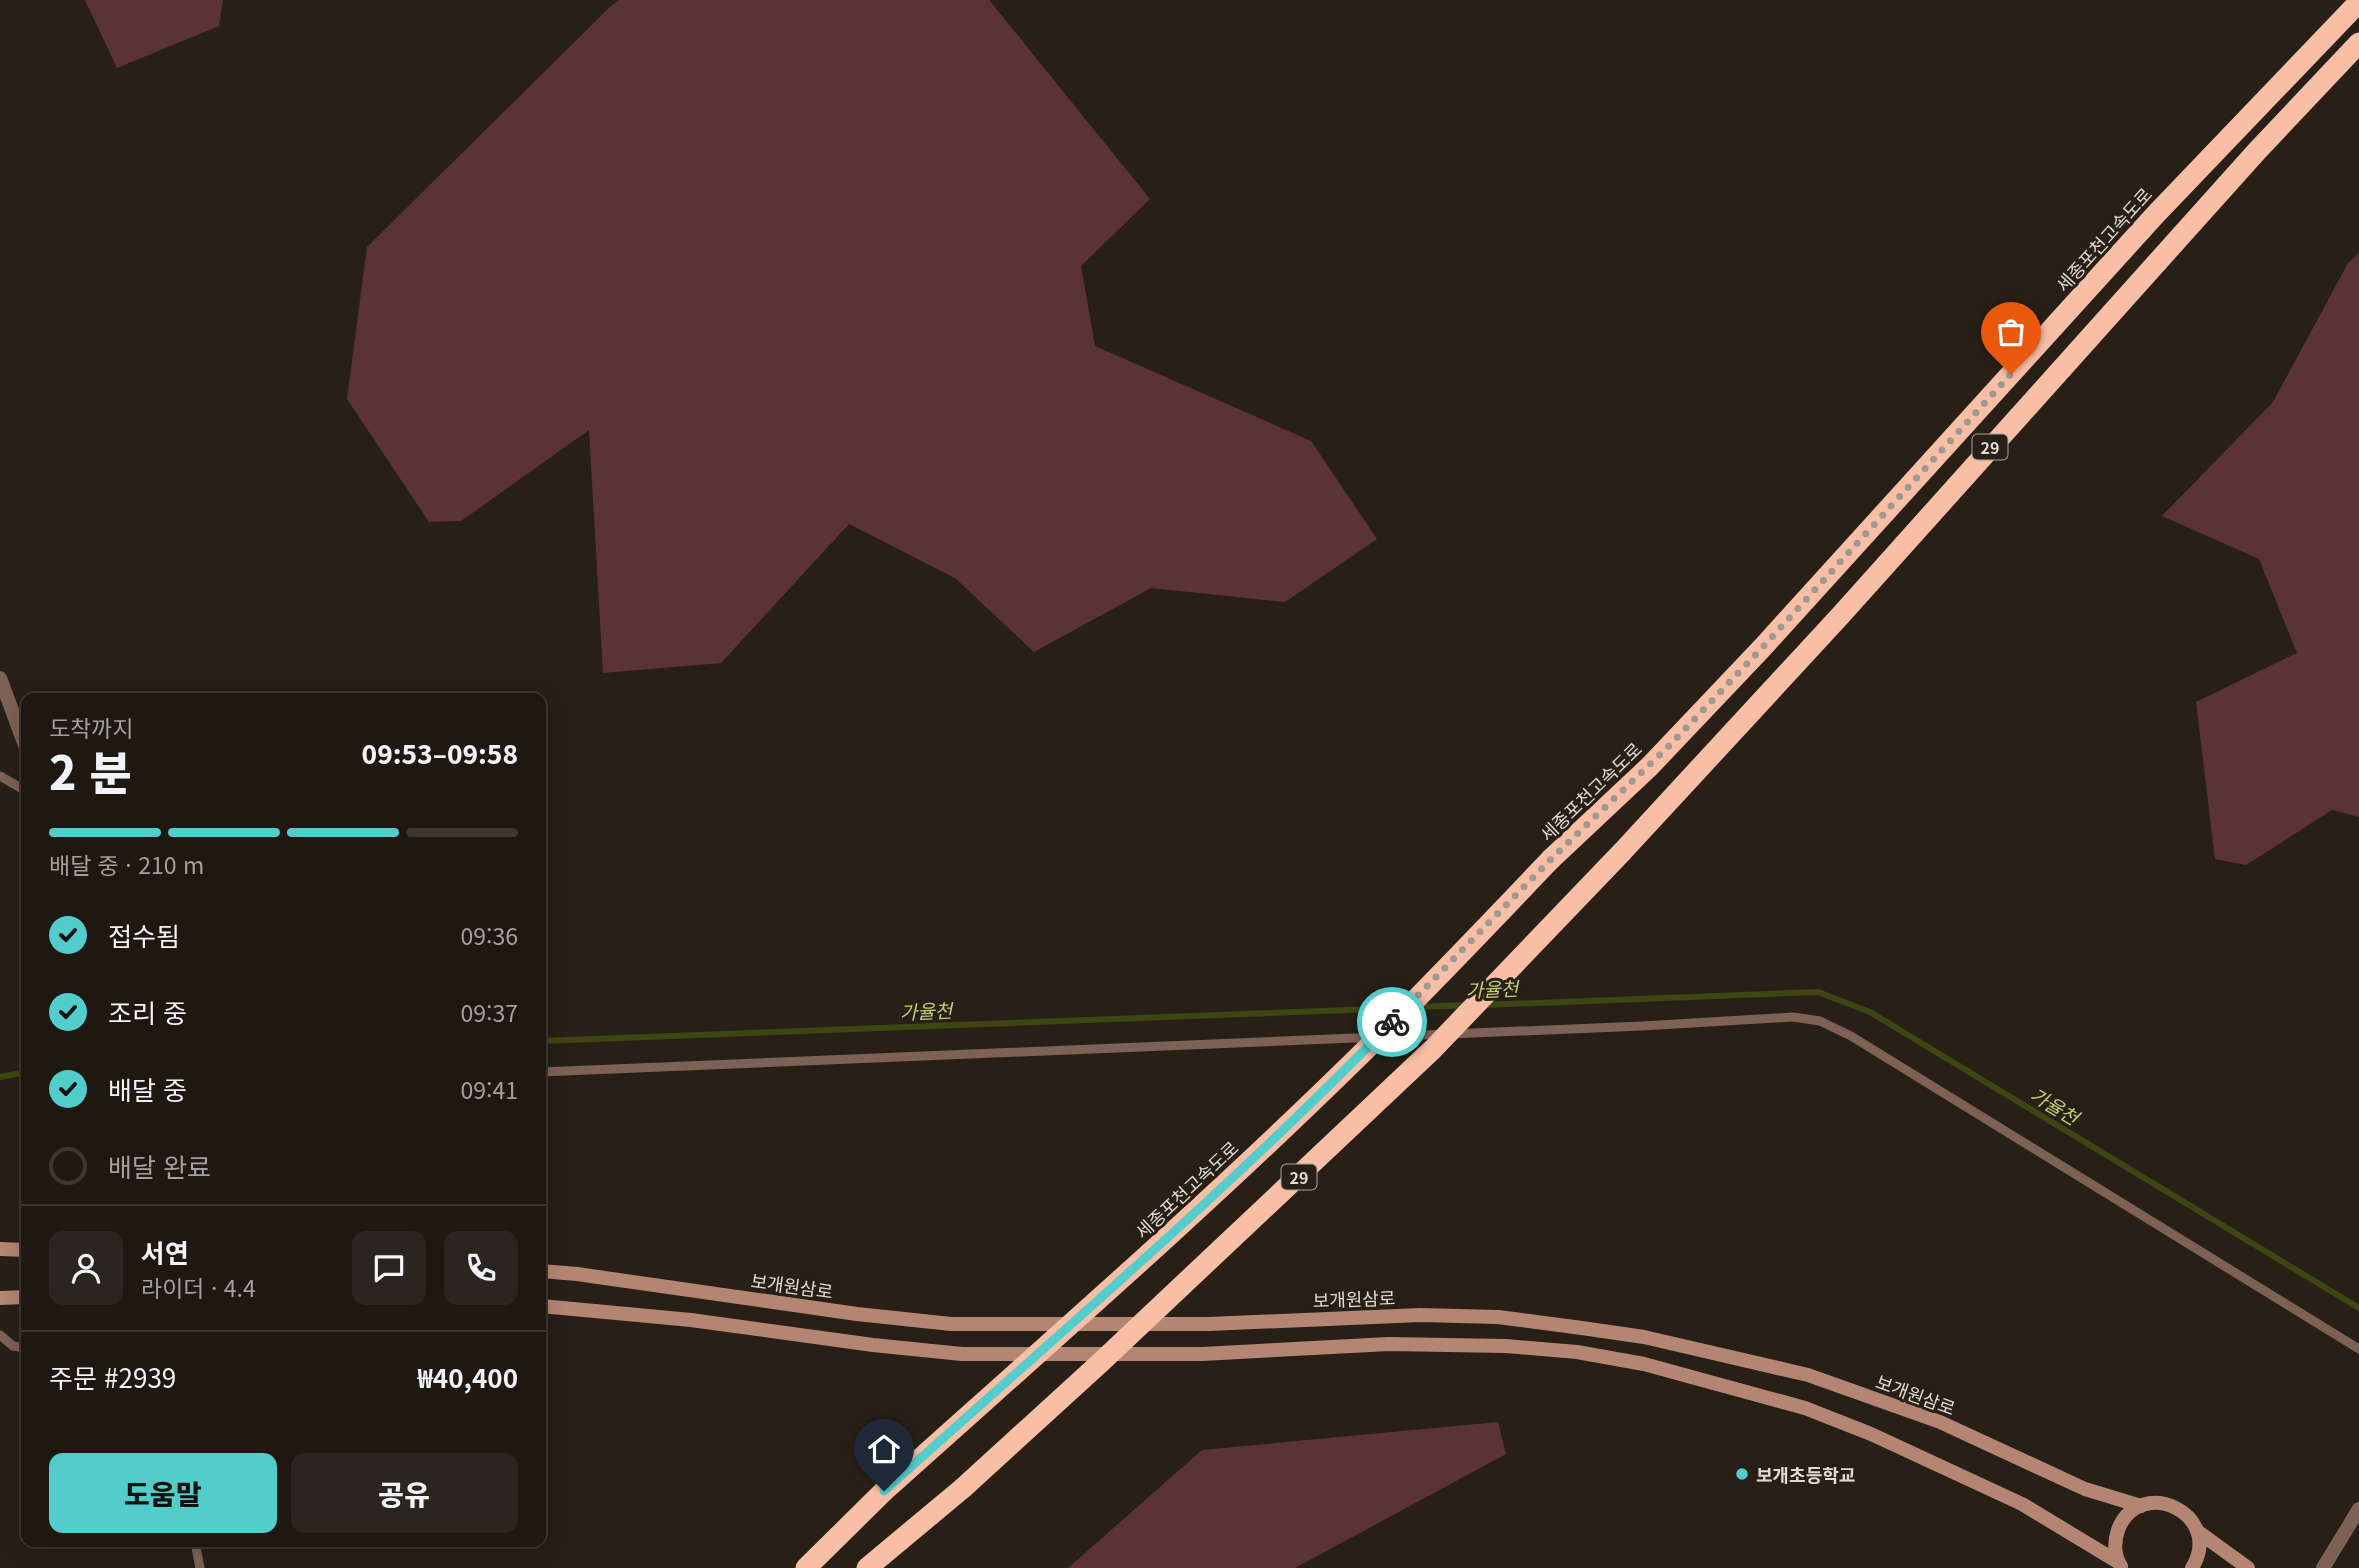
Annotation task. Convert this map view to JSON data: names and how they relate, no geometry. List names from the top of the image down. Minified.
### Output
{"streets":{"highway":["세종포천고속도로","29"],"main road":["보개원삼로"]},"water":["가율천"],"places":["보개초등학교"],"page":{"heading":["2 분","도착까지","09:53–09:58"],"panel":["서연","라이더 · 4.4","주문 #2939","₩40,400"],"bar":"배달 중 · 210 m","list":[["접수됨","09:36"],["조리 중","09:37"],["배달 중","09:41"],"배달 완료"],"buttons":["도움말","공유"]}}
